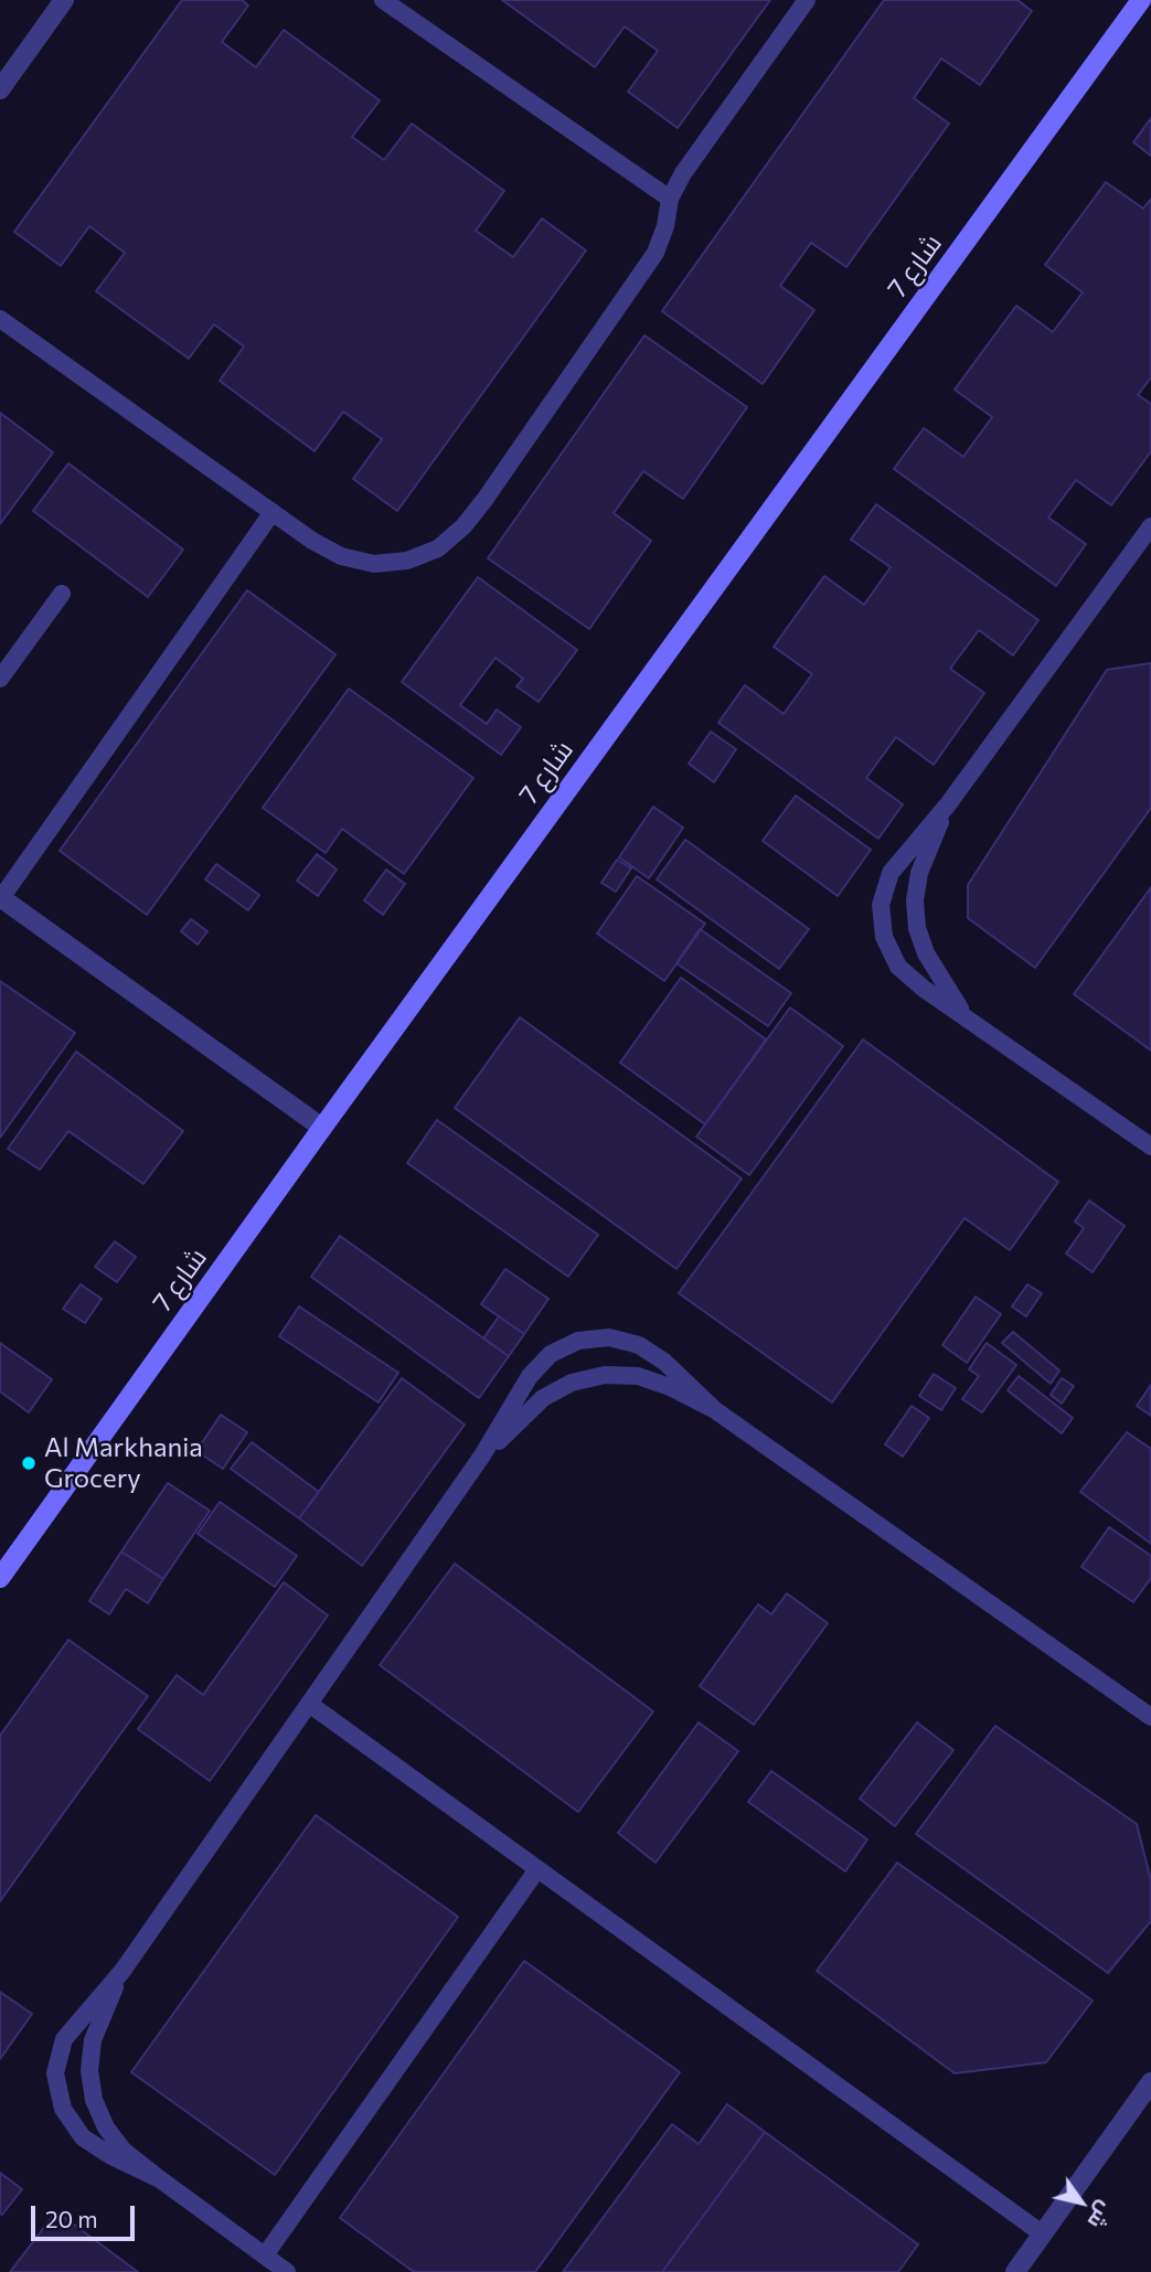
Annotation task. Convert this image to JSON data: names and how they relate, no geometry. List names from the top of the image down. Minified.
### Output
{"streets":{"street":["شارع 7"]},"places":["Al Markhania Grocery"],"scale_bar":"20 m","north":"bottom right"}
